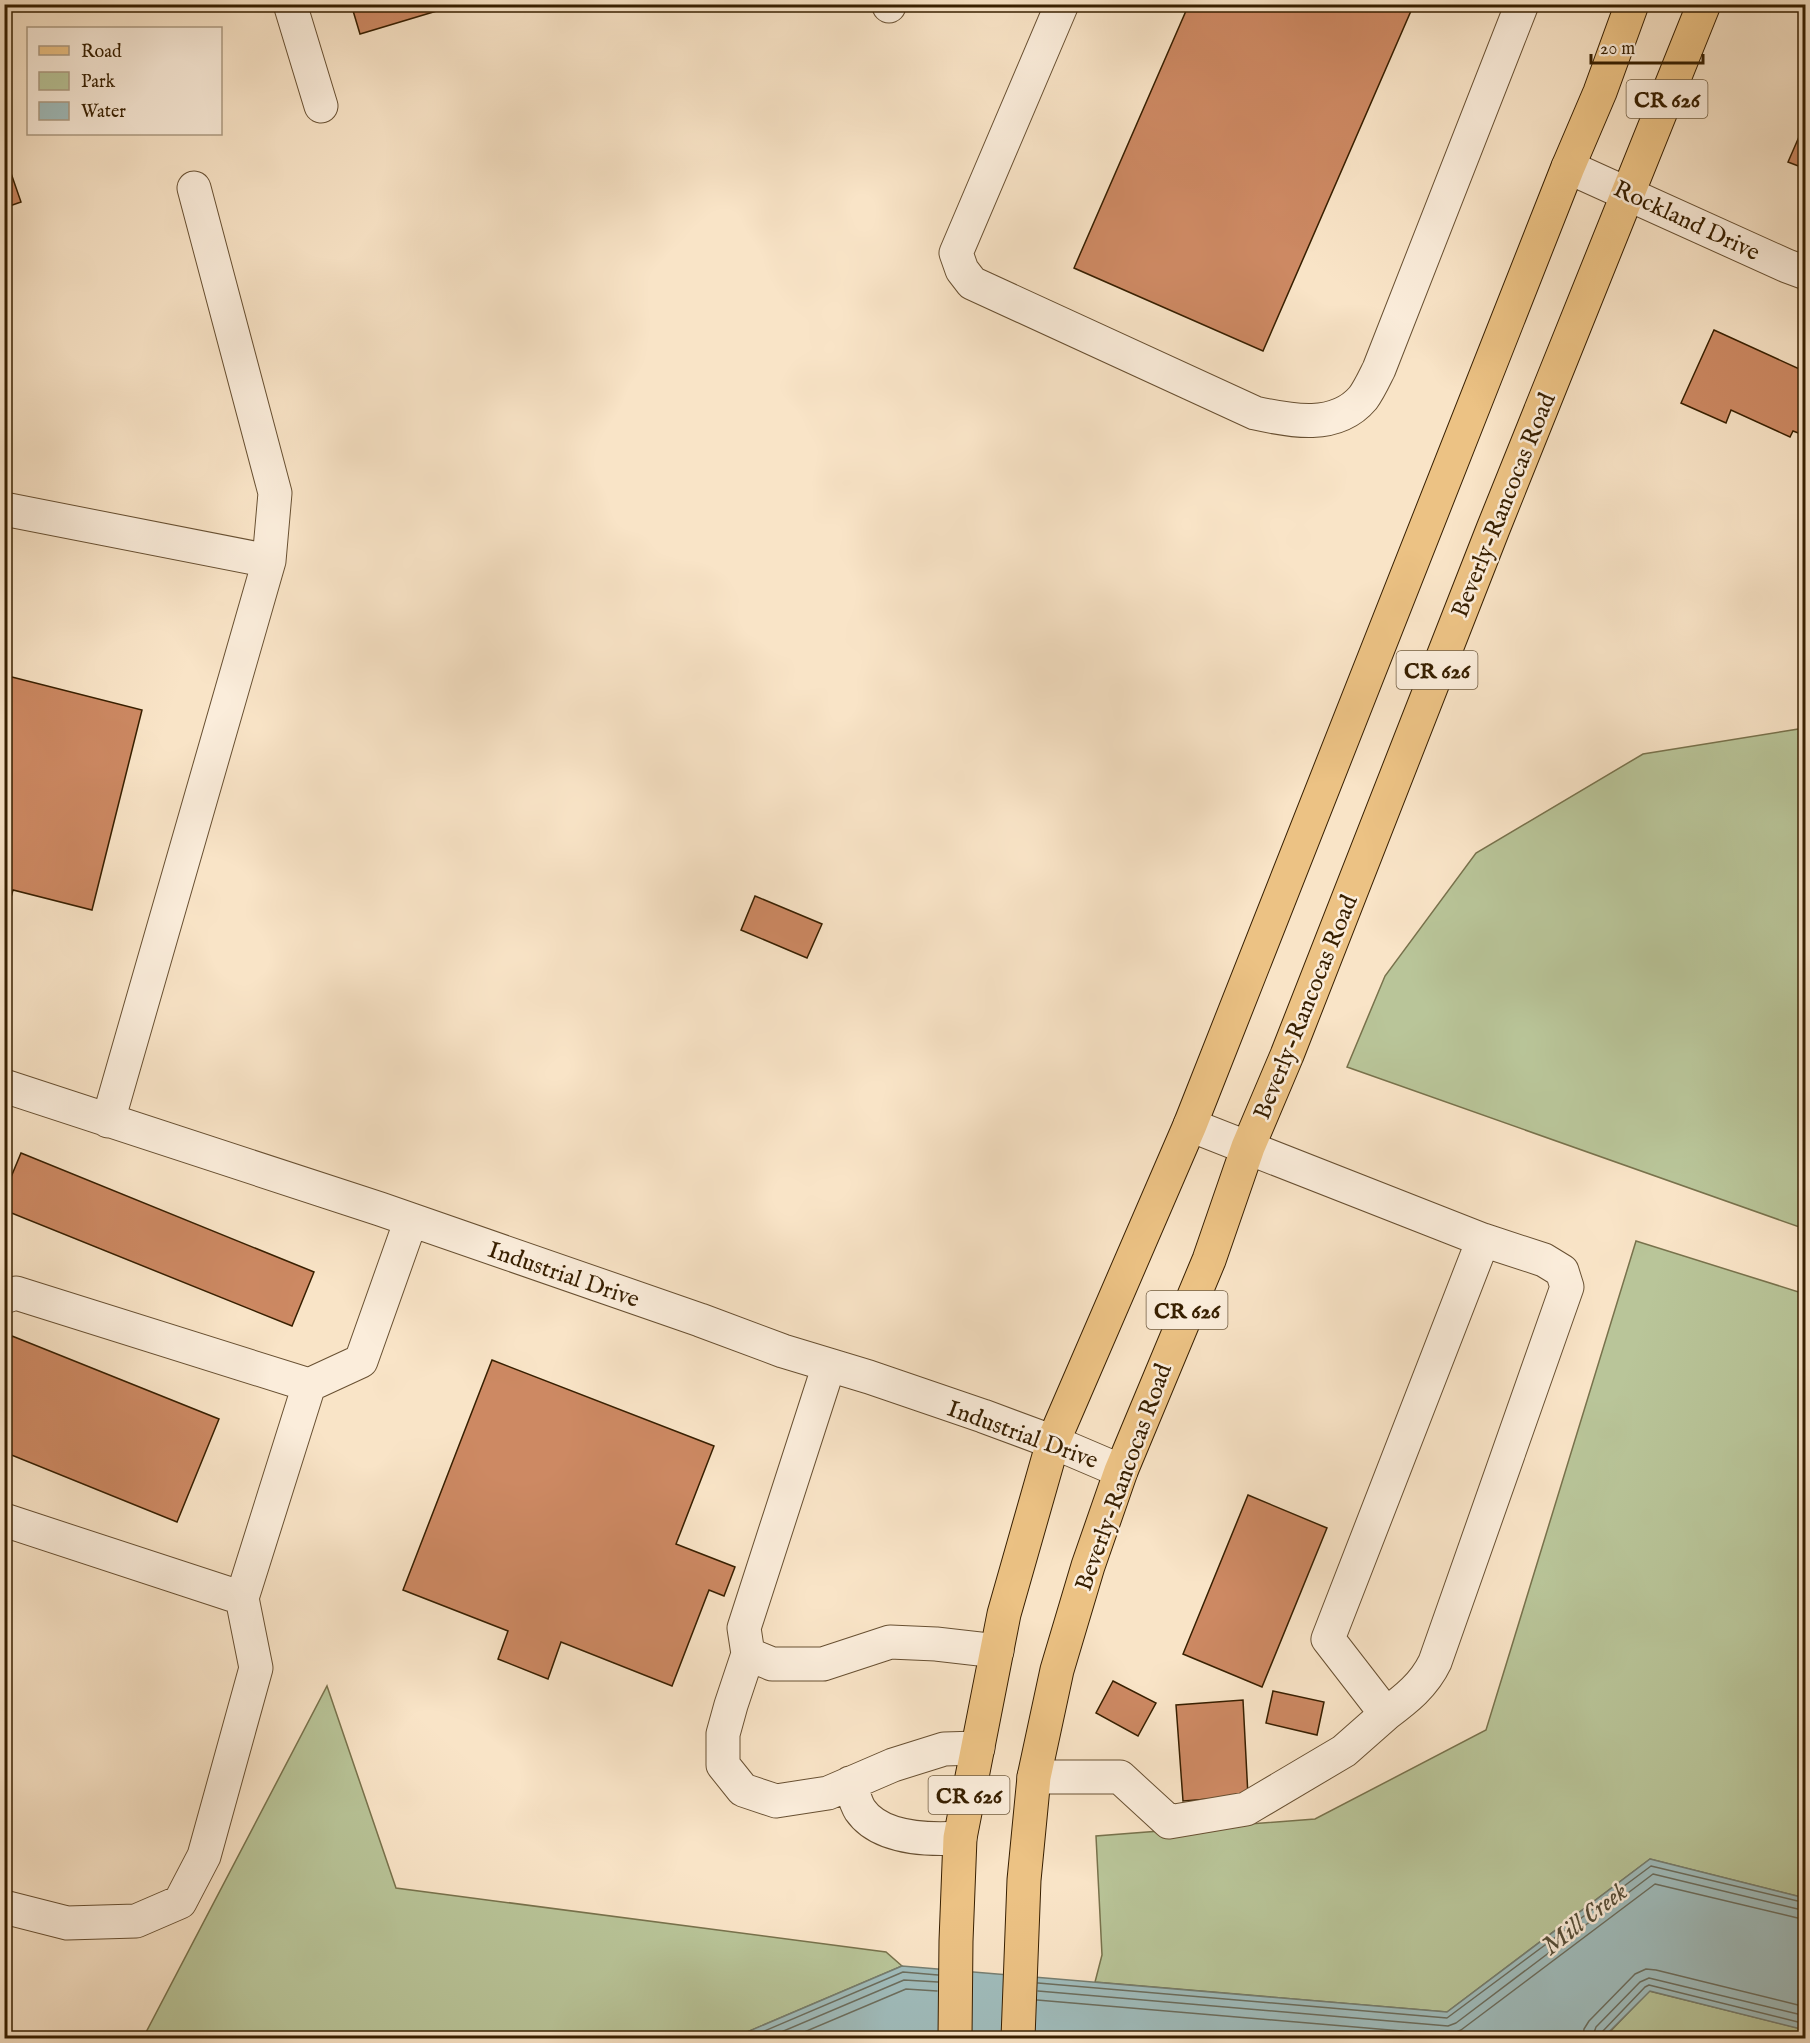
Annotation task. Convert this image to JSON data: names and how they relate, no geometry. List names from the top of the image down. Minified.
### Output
{"streets":{"main road":["CR 626","Beverly-Rancocas Road"],"street":["Rockland Drive","Industrial Drive"]},"crossings":[["CR 626","Rockland Drive"],["CR 626","Industrial Drive"],["Rockland Drive","Beverly-Rancocas Road"],["Beverly-Rancocas Road","Industrial Drive"]],"water":["Mill Creek"],"legend":["Road","Park","Water"],"scale_bar":"20 m"}
